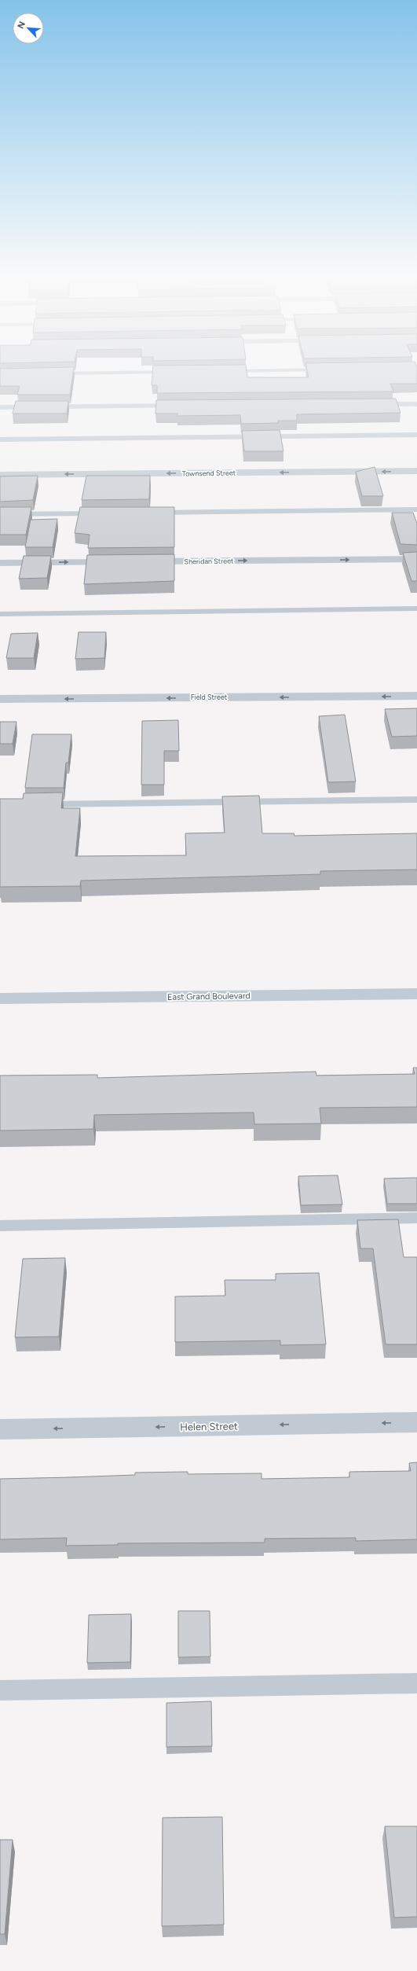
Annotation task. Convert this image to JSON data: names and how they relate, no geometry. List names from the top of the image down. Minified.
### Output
{"streets":{"main road":["East Grand Boulevard"],"street":["Townsend Street","Sheridan Street","Field Street","Helen Street"]},"one_way":["Field Street","Helen Street"],"north":"top left"}
